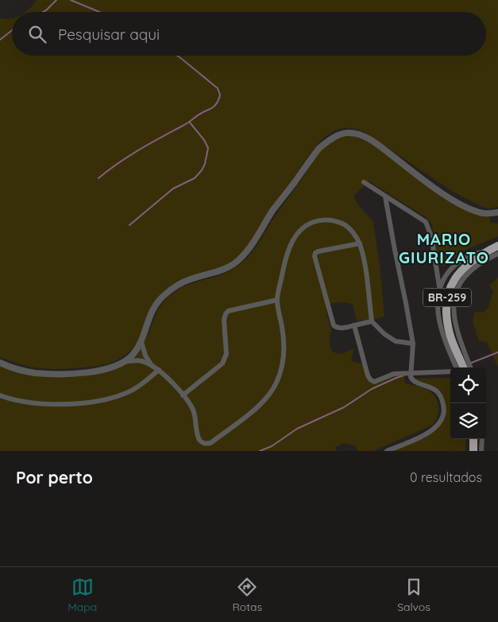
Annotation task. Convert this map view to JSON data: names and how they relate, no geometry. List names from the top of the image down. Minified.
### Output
{"streets":{"highway":["BR-259"]},"districts":["MARIO GIURIZATO"],"page":{"search":"Pesquisar aqui","heading":["Por perto","0 resultados"],"nav":["Mapa","Rotas","Salvos"]}}
